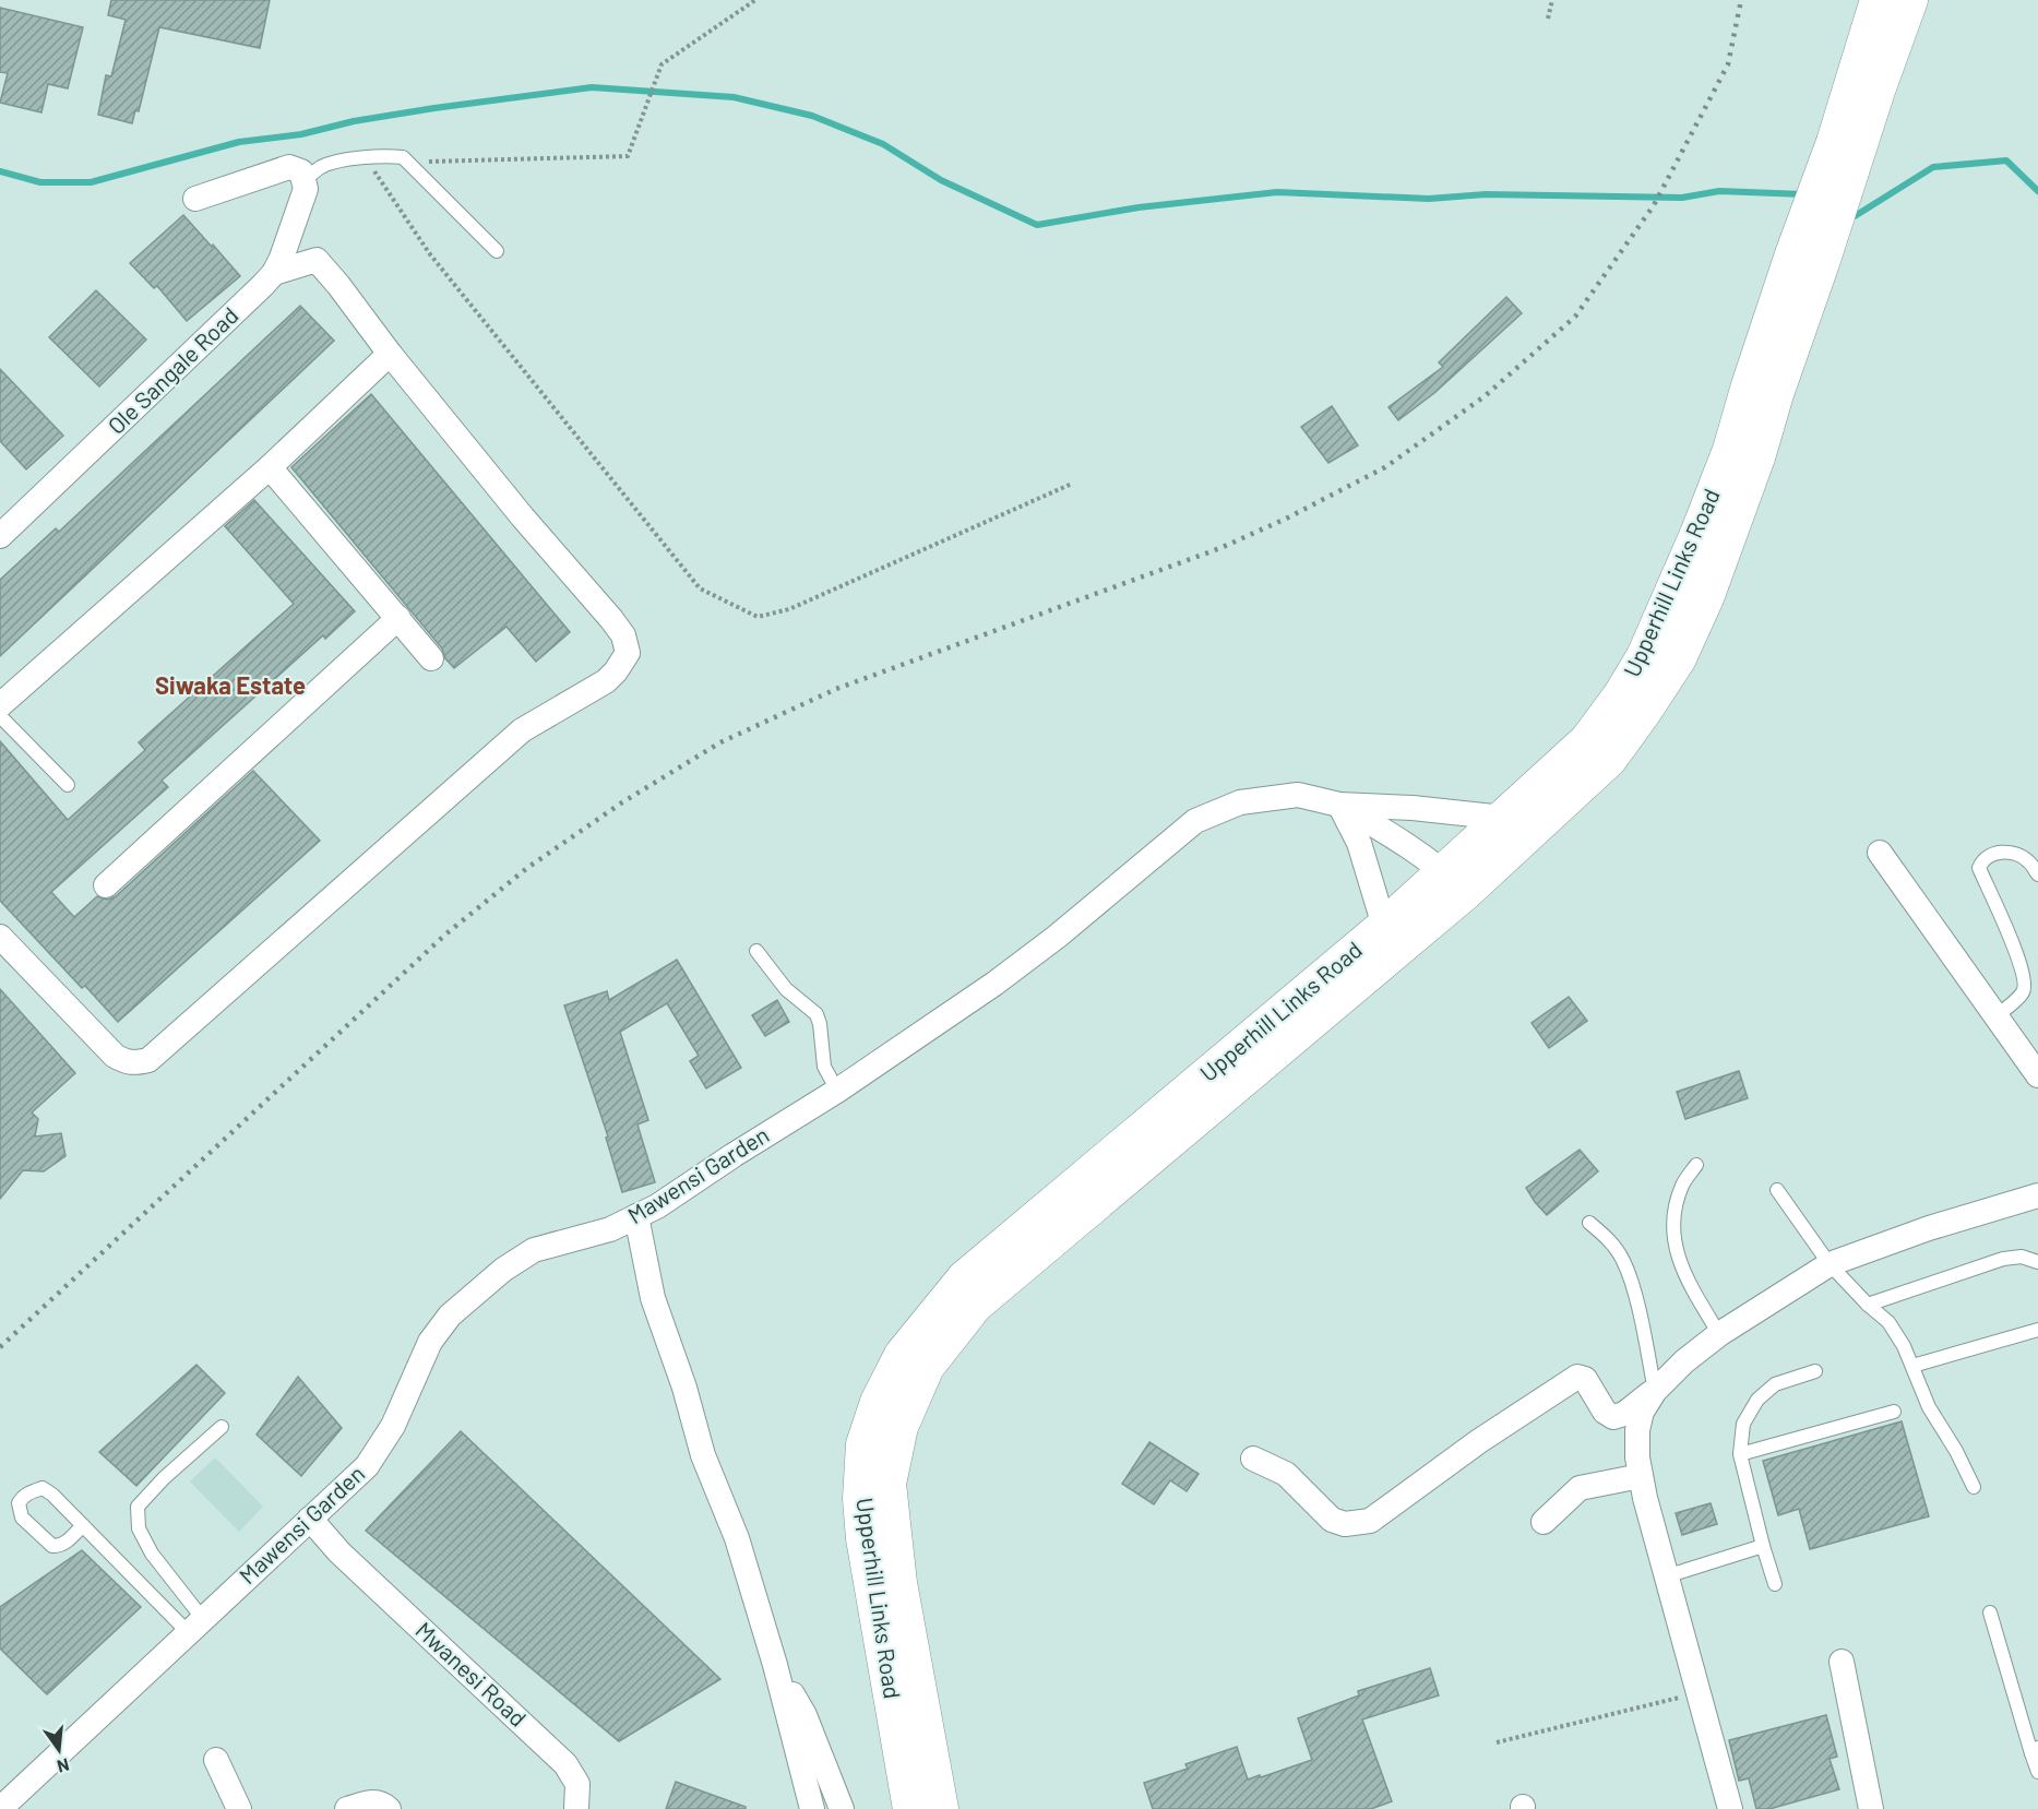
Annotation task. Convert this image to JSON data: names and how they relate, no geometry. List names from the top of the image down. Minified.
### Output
{"streets":{"street":["Ole Sangale Road","Upperhill Links Road","Mawensi Garden","Mwanesi Road"]},"crossings":[["Mawensi Garden","Mwanesi Road"]],"districts":["Siwaka Estate"],"north":"bottom"}
